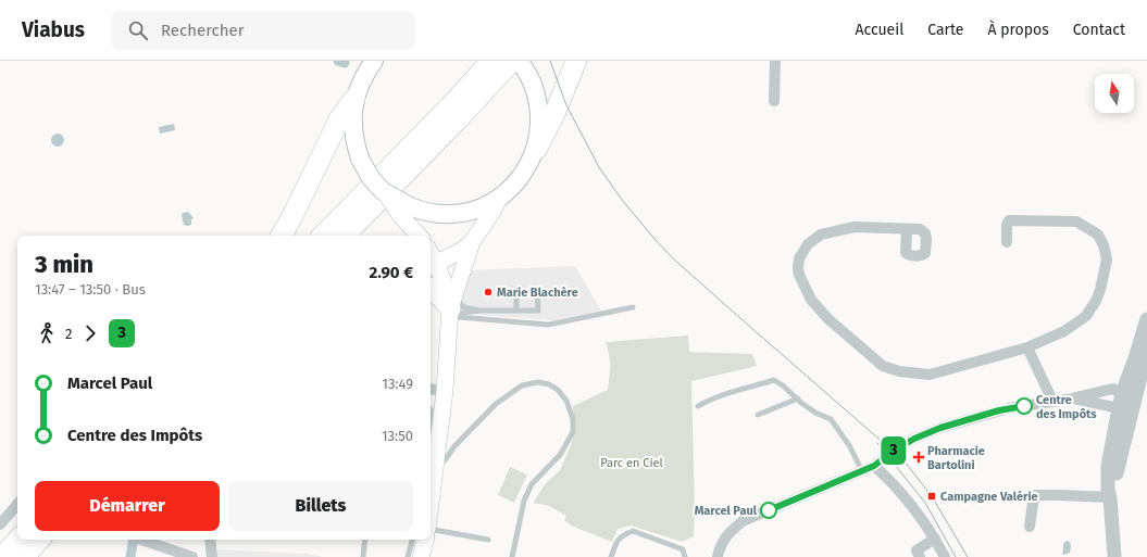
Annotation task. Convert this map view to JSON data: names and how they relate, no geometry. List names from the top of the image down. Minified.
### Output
{"parks":["Parc en Ciel"],"places":{"other":["Marie Blachère","Centre des Impôts","Marcel Paul"],"health":["Pharmacie Bartolini"],"transit":["Campagne Valérie"]},"lines":["bus line 3"],"north":"top","page":{"header":"Viabus","search":"Rechercher","nav":["Accueil","Carte","À propos","Contact"],"on_map":"3","heading":["3 min","13:47 – 13:50 · Bus","2.90 €"],"legs":["2","3"],"list":[{"name":"Marcel Paul","value":"13:49"},{"name":"Centre des Impôts","value":"13:50"}],"buttons":["Démarrer","Billets"]}}
